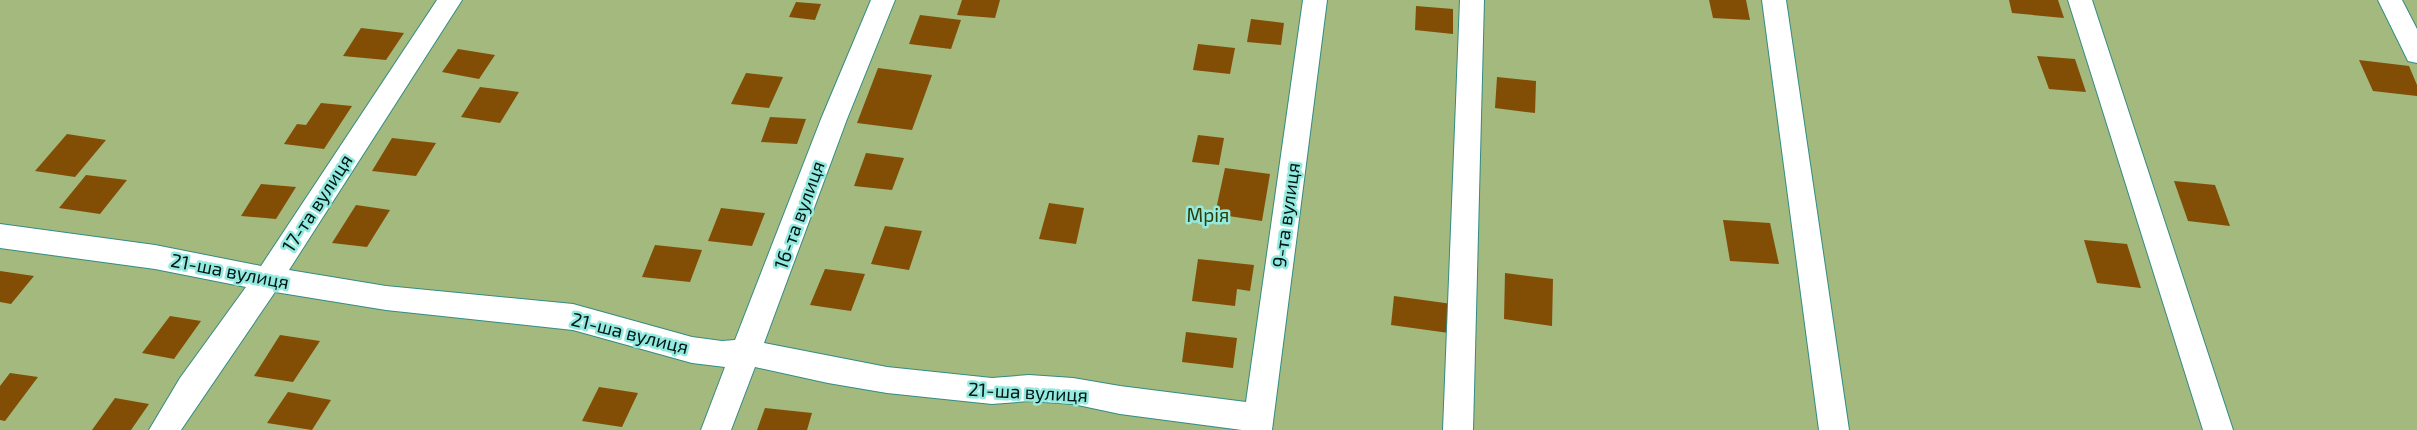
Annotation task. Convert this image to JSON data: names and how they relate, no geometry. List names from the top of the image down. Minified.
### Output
{"streets":{"street":["17-та вулиця","16-та вулиця","9-та вулиця","21-ша вулиця"]},"crossings":[["17-та вулиця","21-ша вулиця"],["16-та вулиця","21-ша вулиця"],["9-та вулиця","21-ша вулиця"]],"parks":["Мрія"]}
